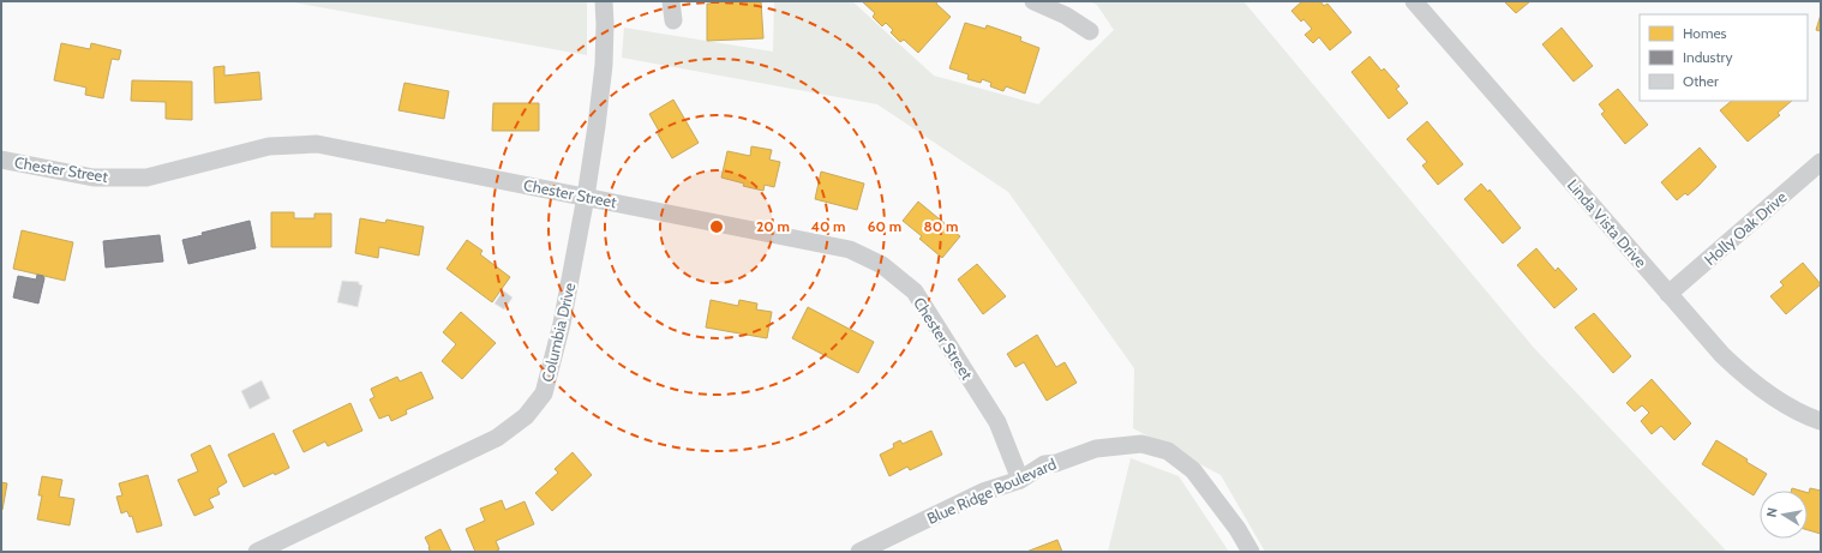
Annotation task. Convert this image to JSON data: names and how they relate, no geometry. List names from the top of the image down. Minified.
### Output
{"streets":{"street":["Chester Street","Linda Vista Drive","Holly Oak Drive","Columbia Drive","Blue Ridge Boulevard"]},"crossings":[["Chester Street","Columbia Drive"],["Chester Street","Blue Ridge Boulevard"],["Linda Vista Drive","Holly Oak Drive"]],"legend":["Homes","Industry","Other"],"north":"left","rings":["20 m","40 m","60 m","80 m"]}
